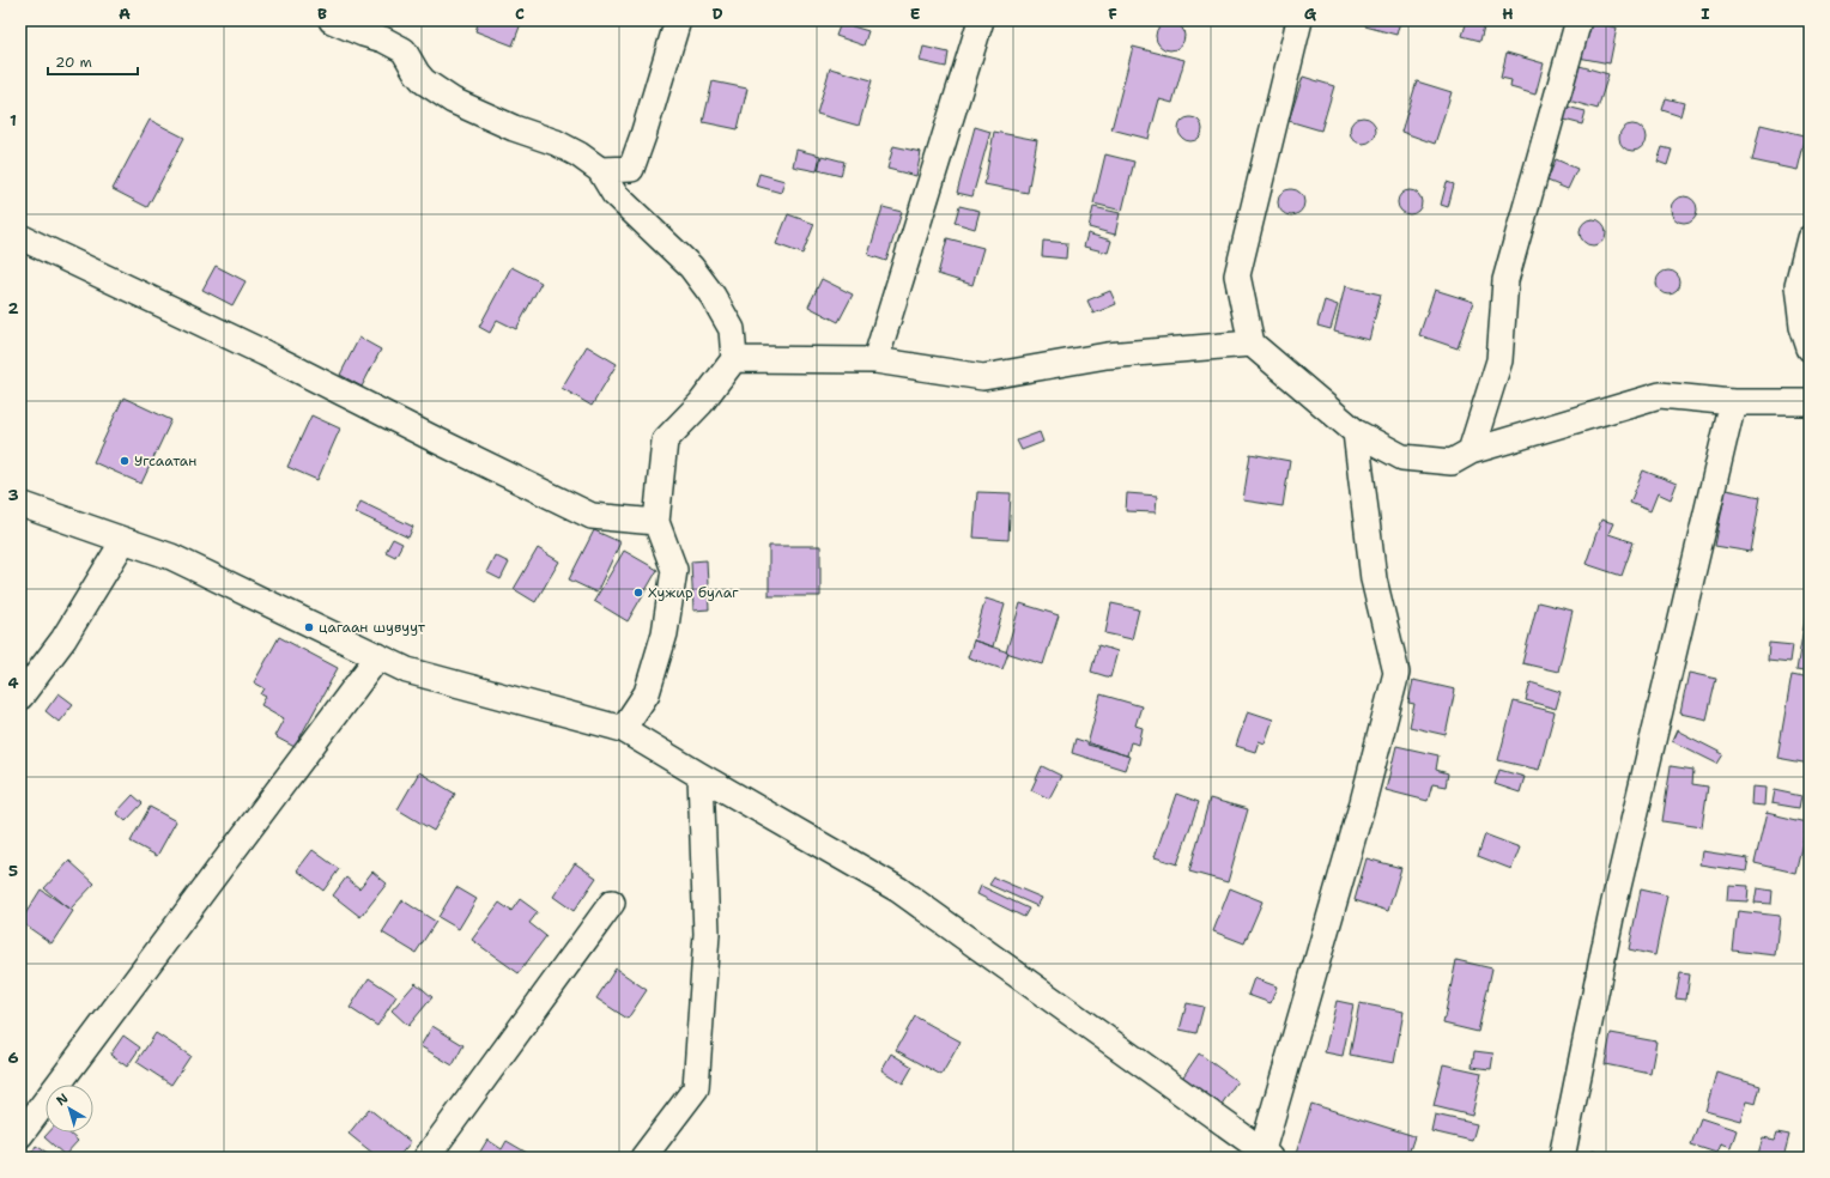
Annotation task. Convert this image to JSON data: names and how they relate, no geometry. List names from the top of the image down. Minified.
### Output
{"places":["Угсаатан","Хужир булаг","цагаан шувуут"],"scale_bar":"20 m","north":"top left","grid":{"columns":["A","B","C","D","E","F","G","H","I"],"rows":["1","2","3","4","5","6"]}}
